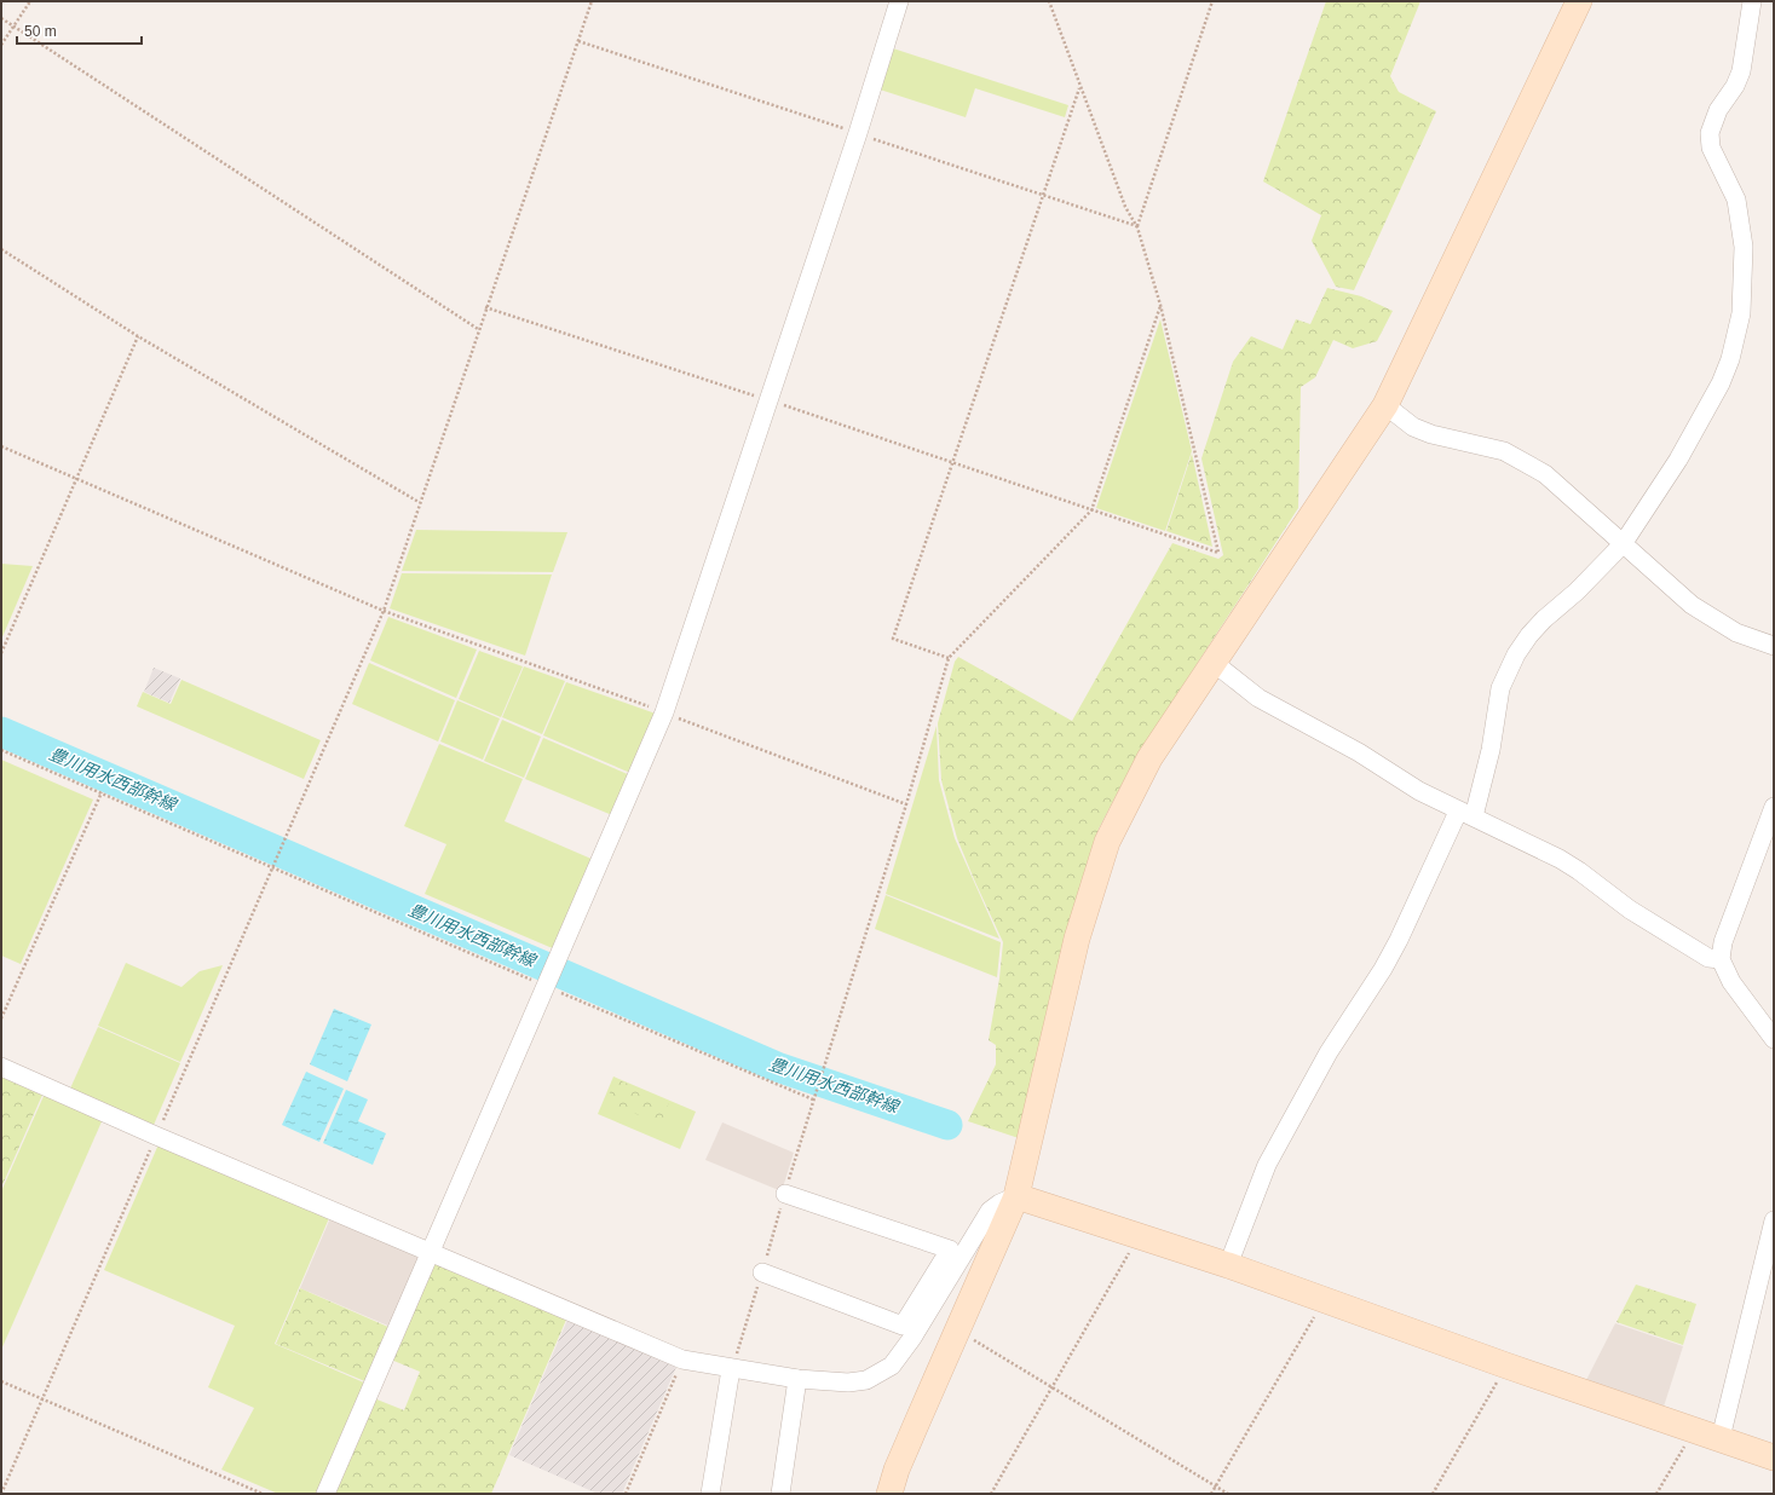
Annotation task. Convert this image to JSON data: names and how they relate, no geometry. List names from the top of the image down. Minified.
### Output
{"water":["豊川用水西部幹線"],"scale_bar":"50 m"}
